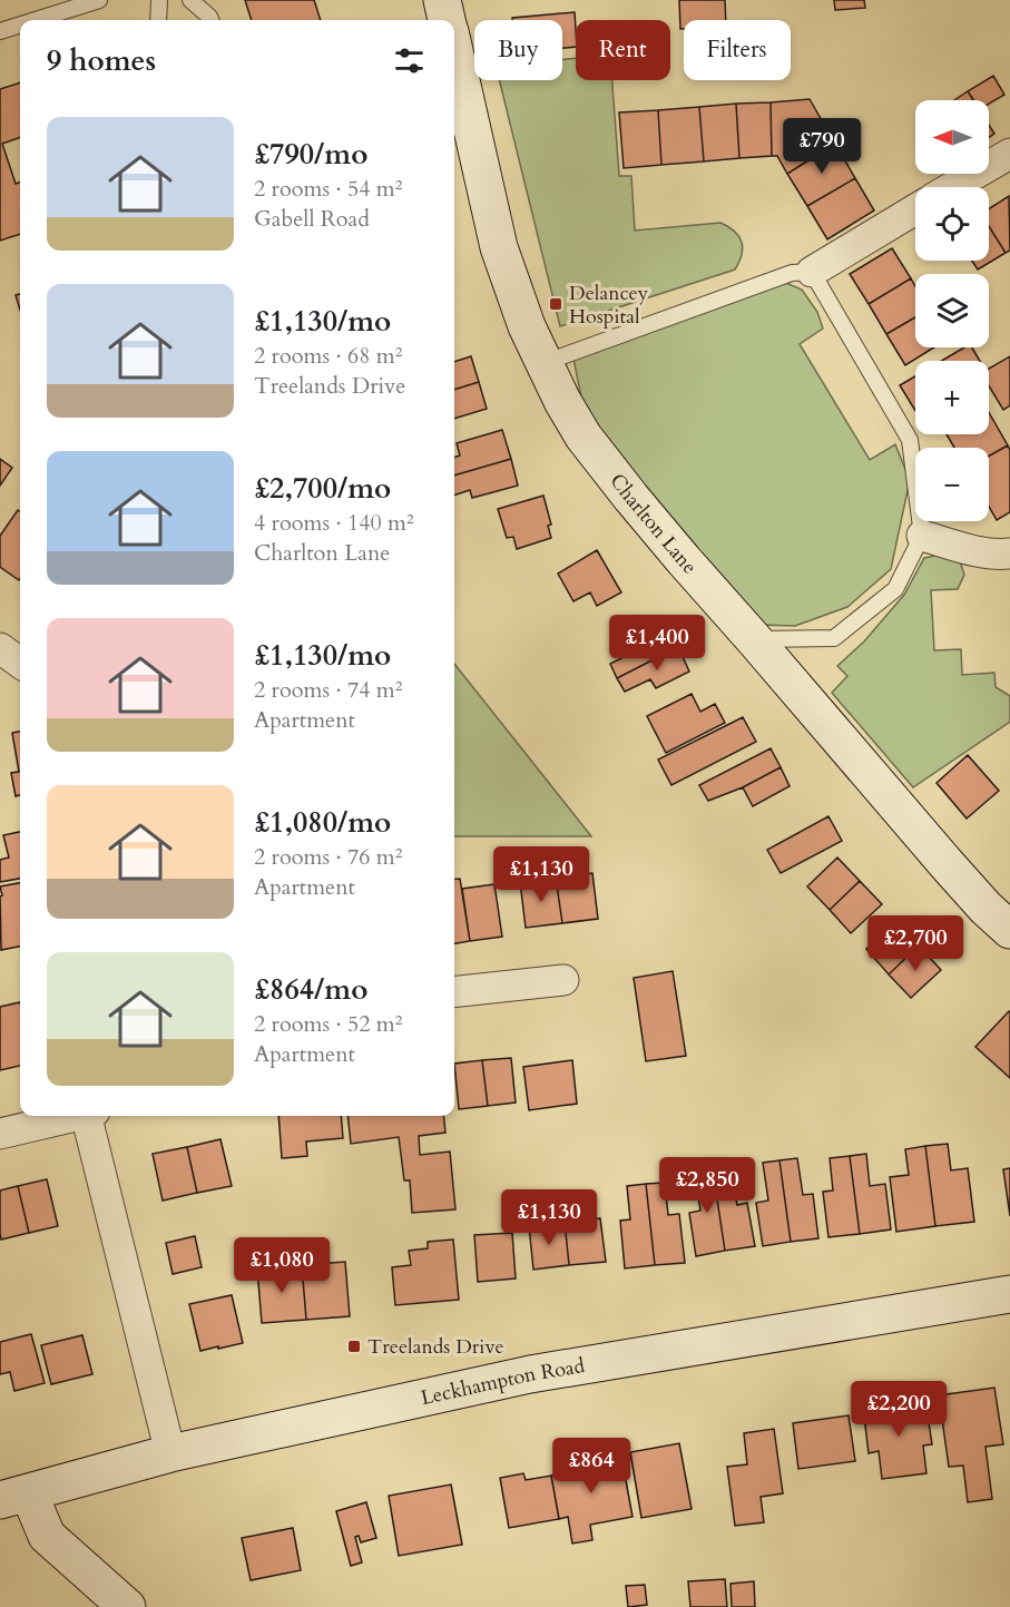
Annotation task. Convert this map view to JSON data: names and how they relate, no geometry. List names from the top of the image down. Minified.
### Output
{"streets":{"street":["Charlton Lane","Leckhampton Road"]},"places":{"transit":["Delancey Hospital","Treelands Drive"]},"north":"left","page":{"chip":["Buy","Rent","Filters"],"heading":"9 homes","map_buttons":["+","−"],"list":[{"name":"£790/mo","note":"2 rooms · 54 m² · Gabell Road"},{"name":"£1,130/mo","note":"2 rooms · 68 m² · Treelands Drive"},{"name":"£2,700/mo","note":"4 rooms · 140 m² · Charlton Lane"},{"name":"£1,130/mo","note":"2 rooms · 74 m² · Apartment"},{"name":"£1,080/mo","note":"2 rooms · 76 m² · Apartment"},{"name":"£864/mo","note":"2 rooms · 52 m² · Apartment"}],"price":["£790","£1,400","£1,130","£2,700","£2,850","£1,130","£1,080","£2,200","£864"]}}
